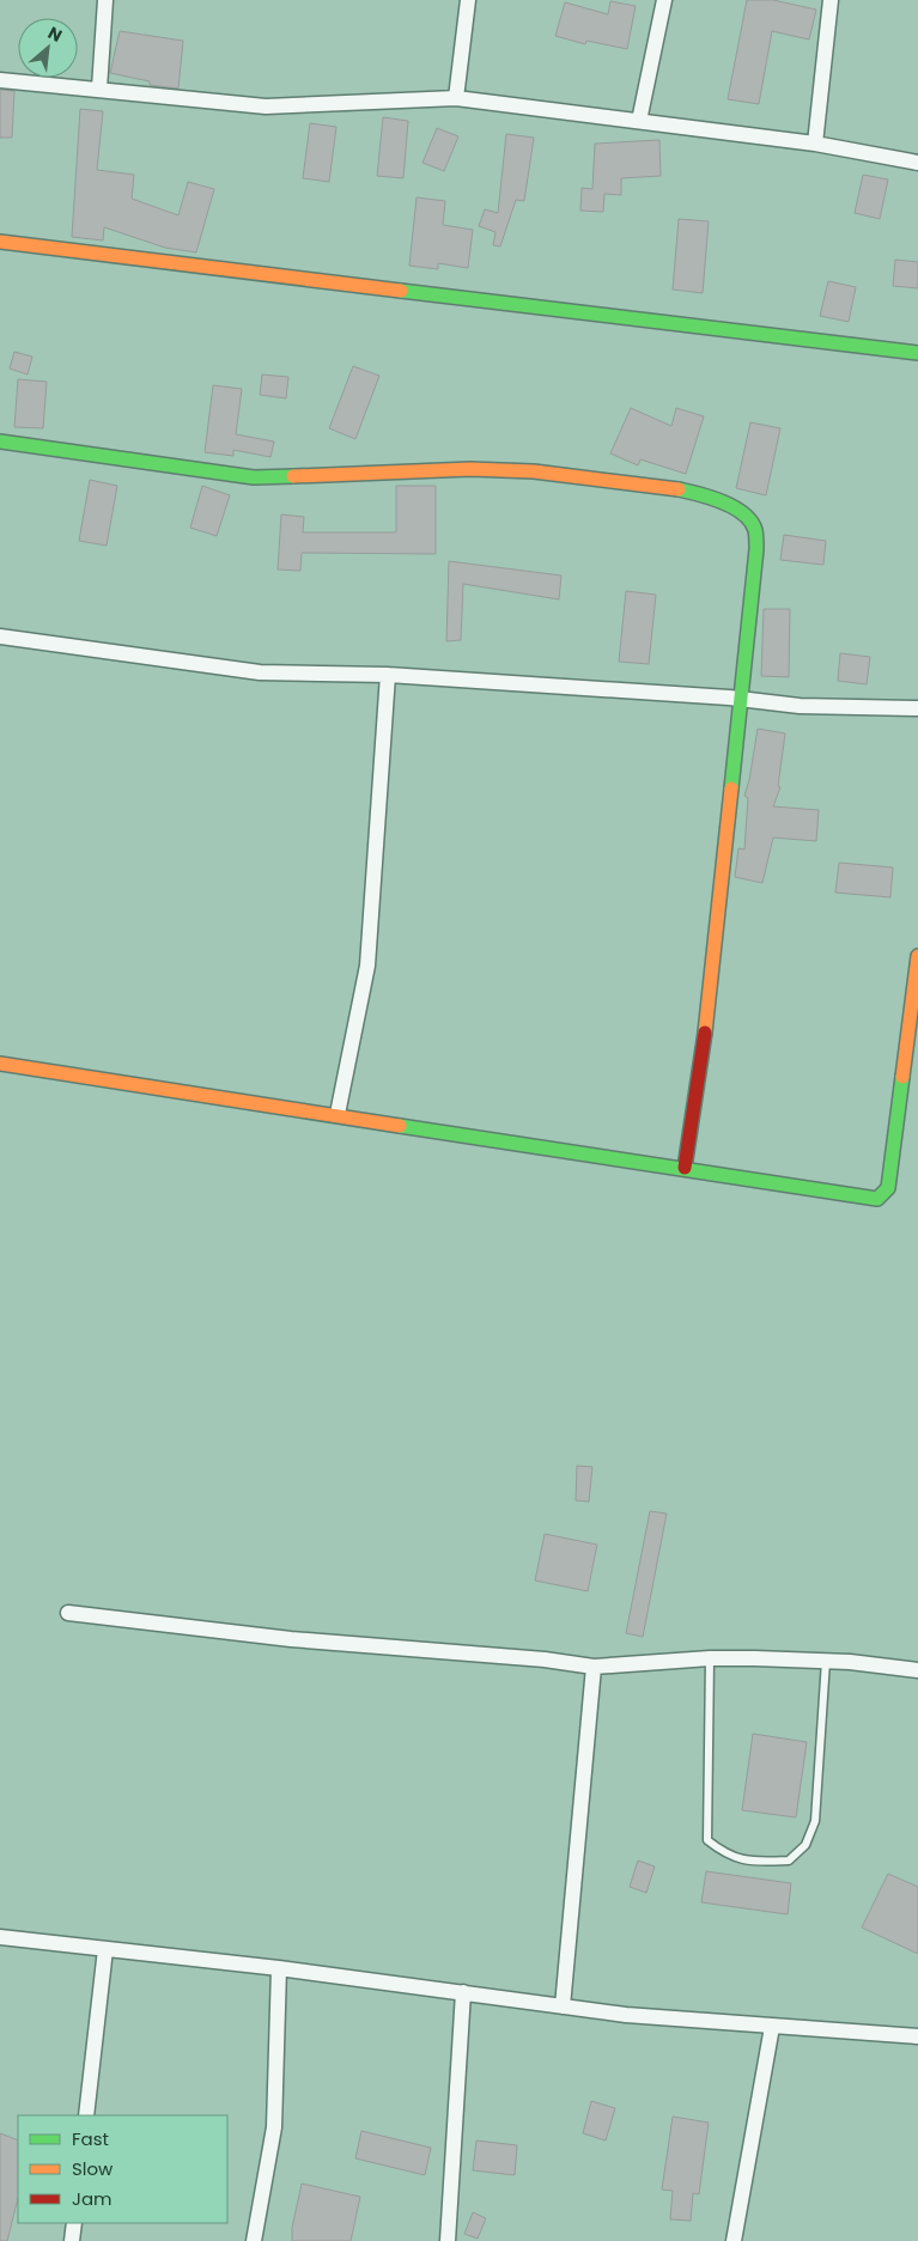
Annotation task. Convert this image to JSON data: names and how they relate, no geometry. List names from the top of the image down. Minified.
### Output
{"legend":["Fast","Slow","Jam"],"north":"top right"}
